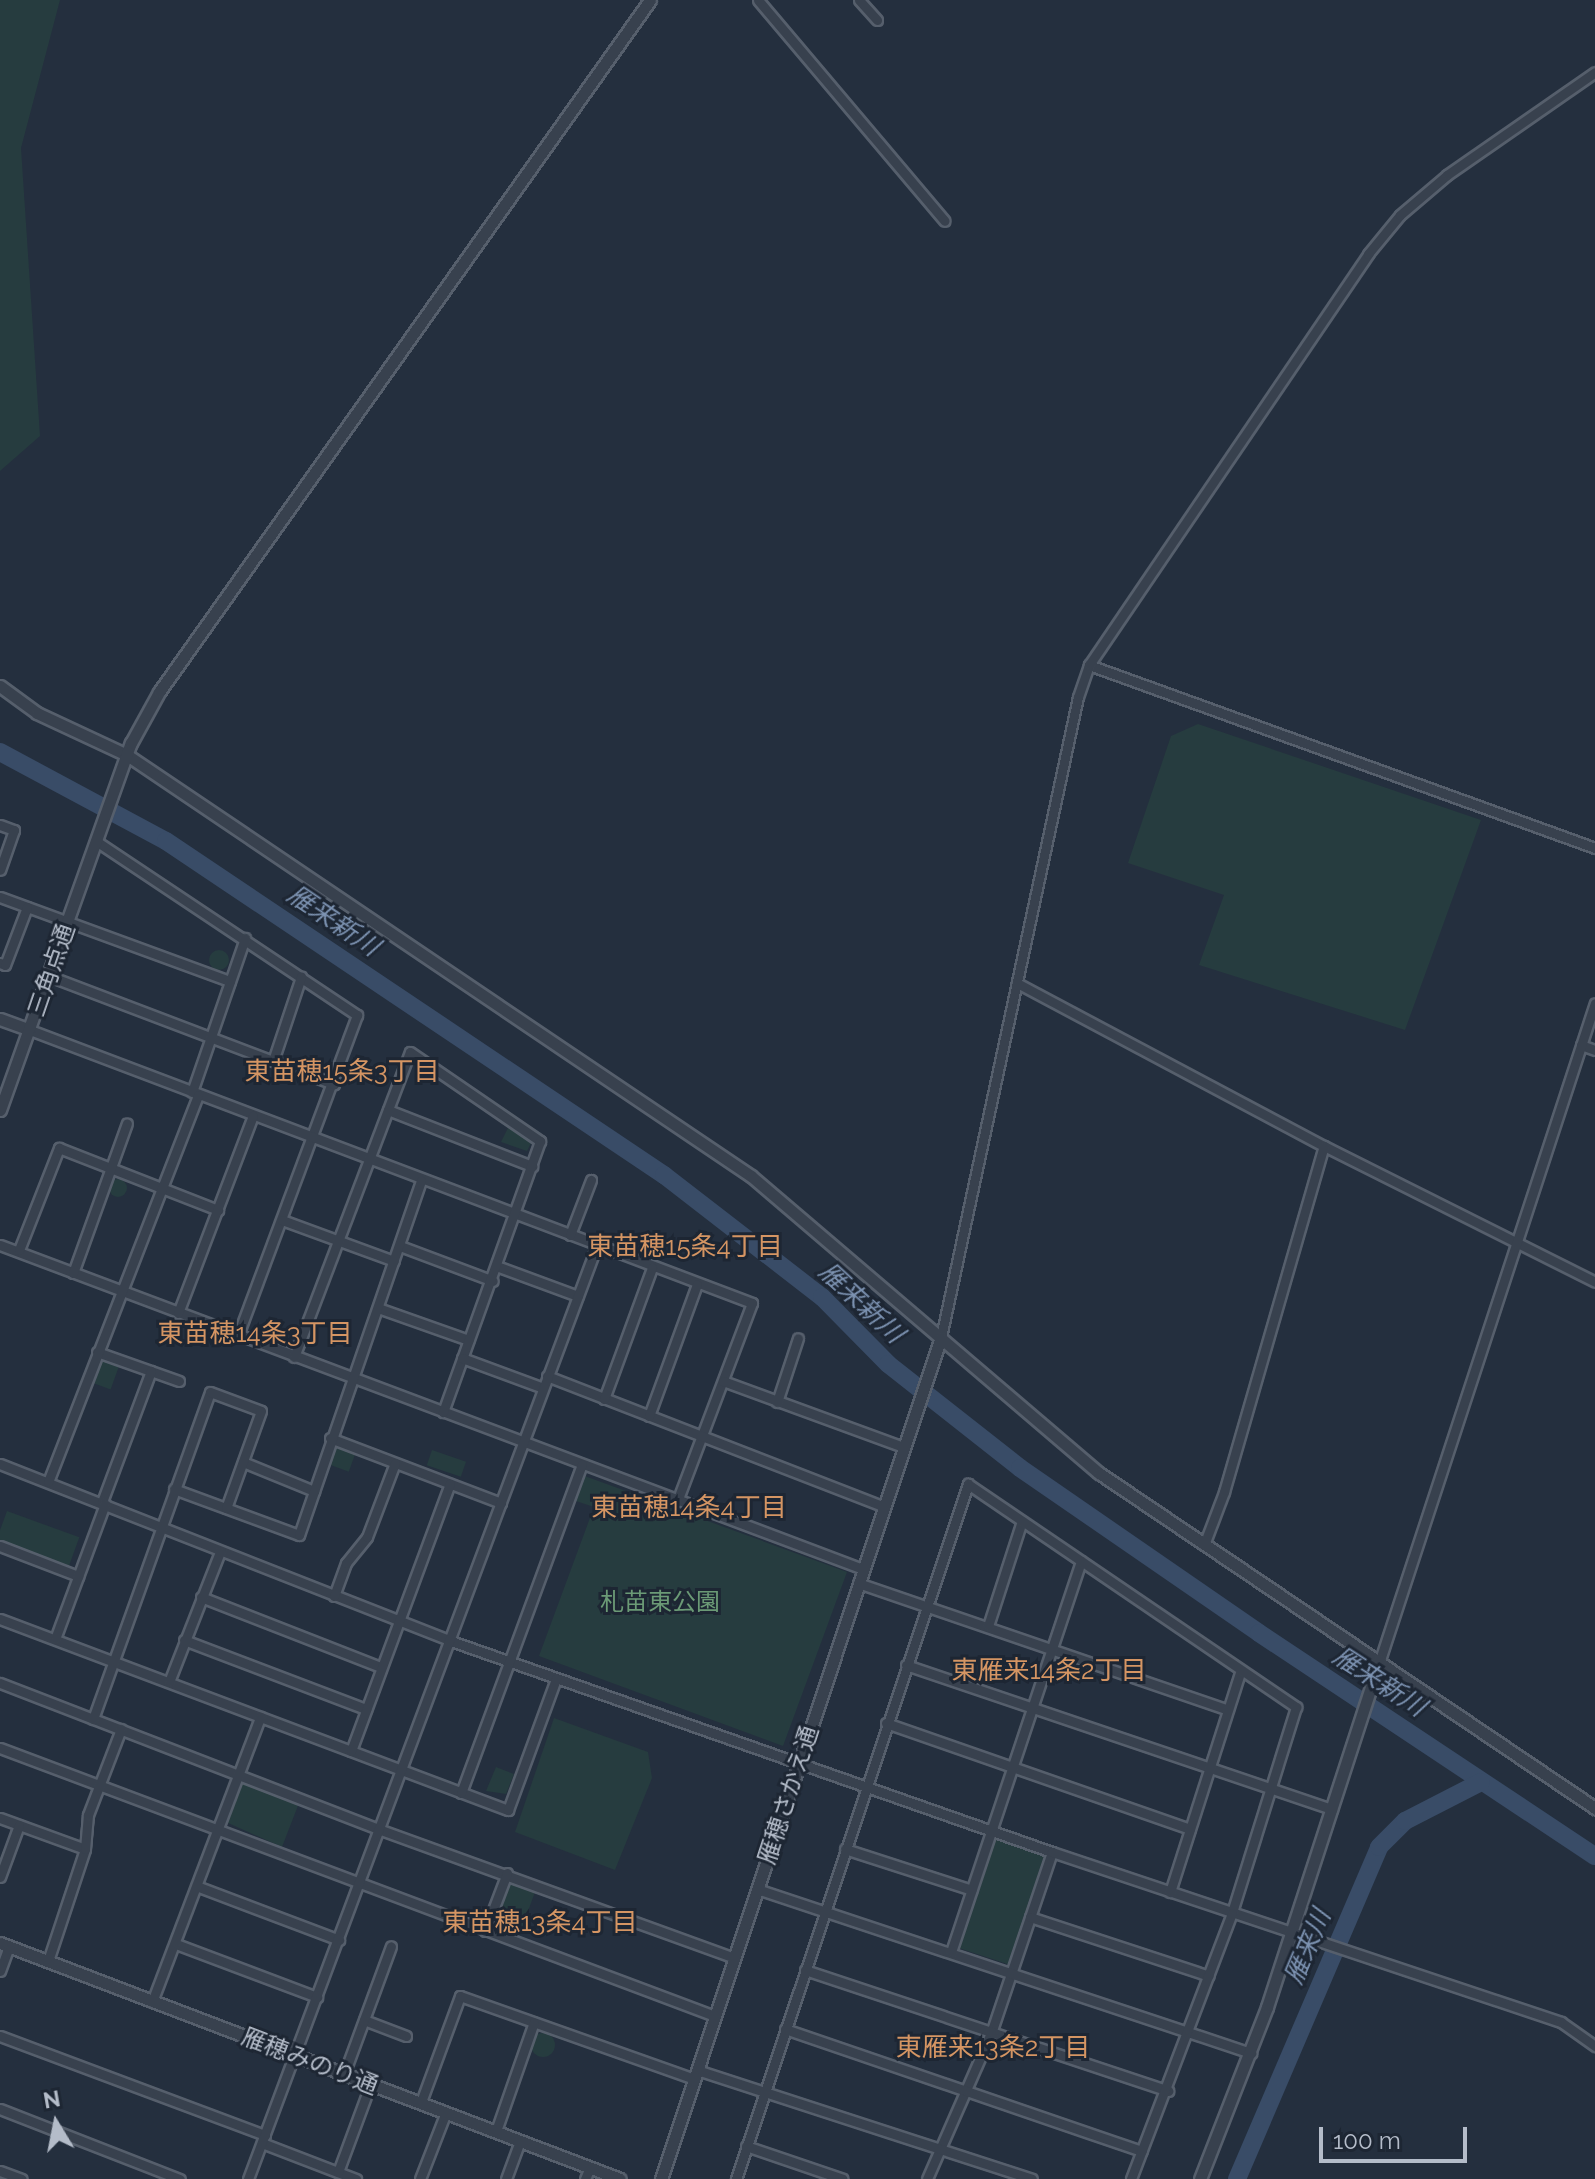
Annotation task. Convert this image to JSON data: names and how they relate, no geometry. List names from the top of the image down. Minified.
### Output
{"streets":{"street":["三角点通","雁穂さかえ通","雁穂みのり通"]},"districts":["東苗穂15条3丁目","東苗穂15条4丁目","東苗穂14条3丁目","東苗穂14条4丁目","東雁来14条2丁目","東苗穂13条4丁目","東雁来13条2丁目"],"water":["雁来新川","雁来川"],"parks":["札苗東公園"],"scale_bar":"100 m","north":"top"}
